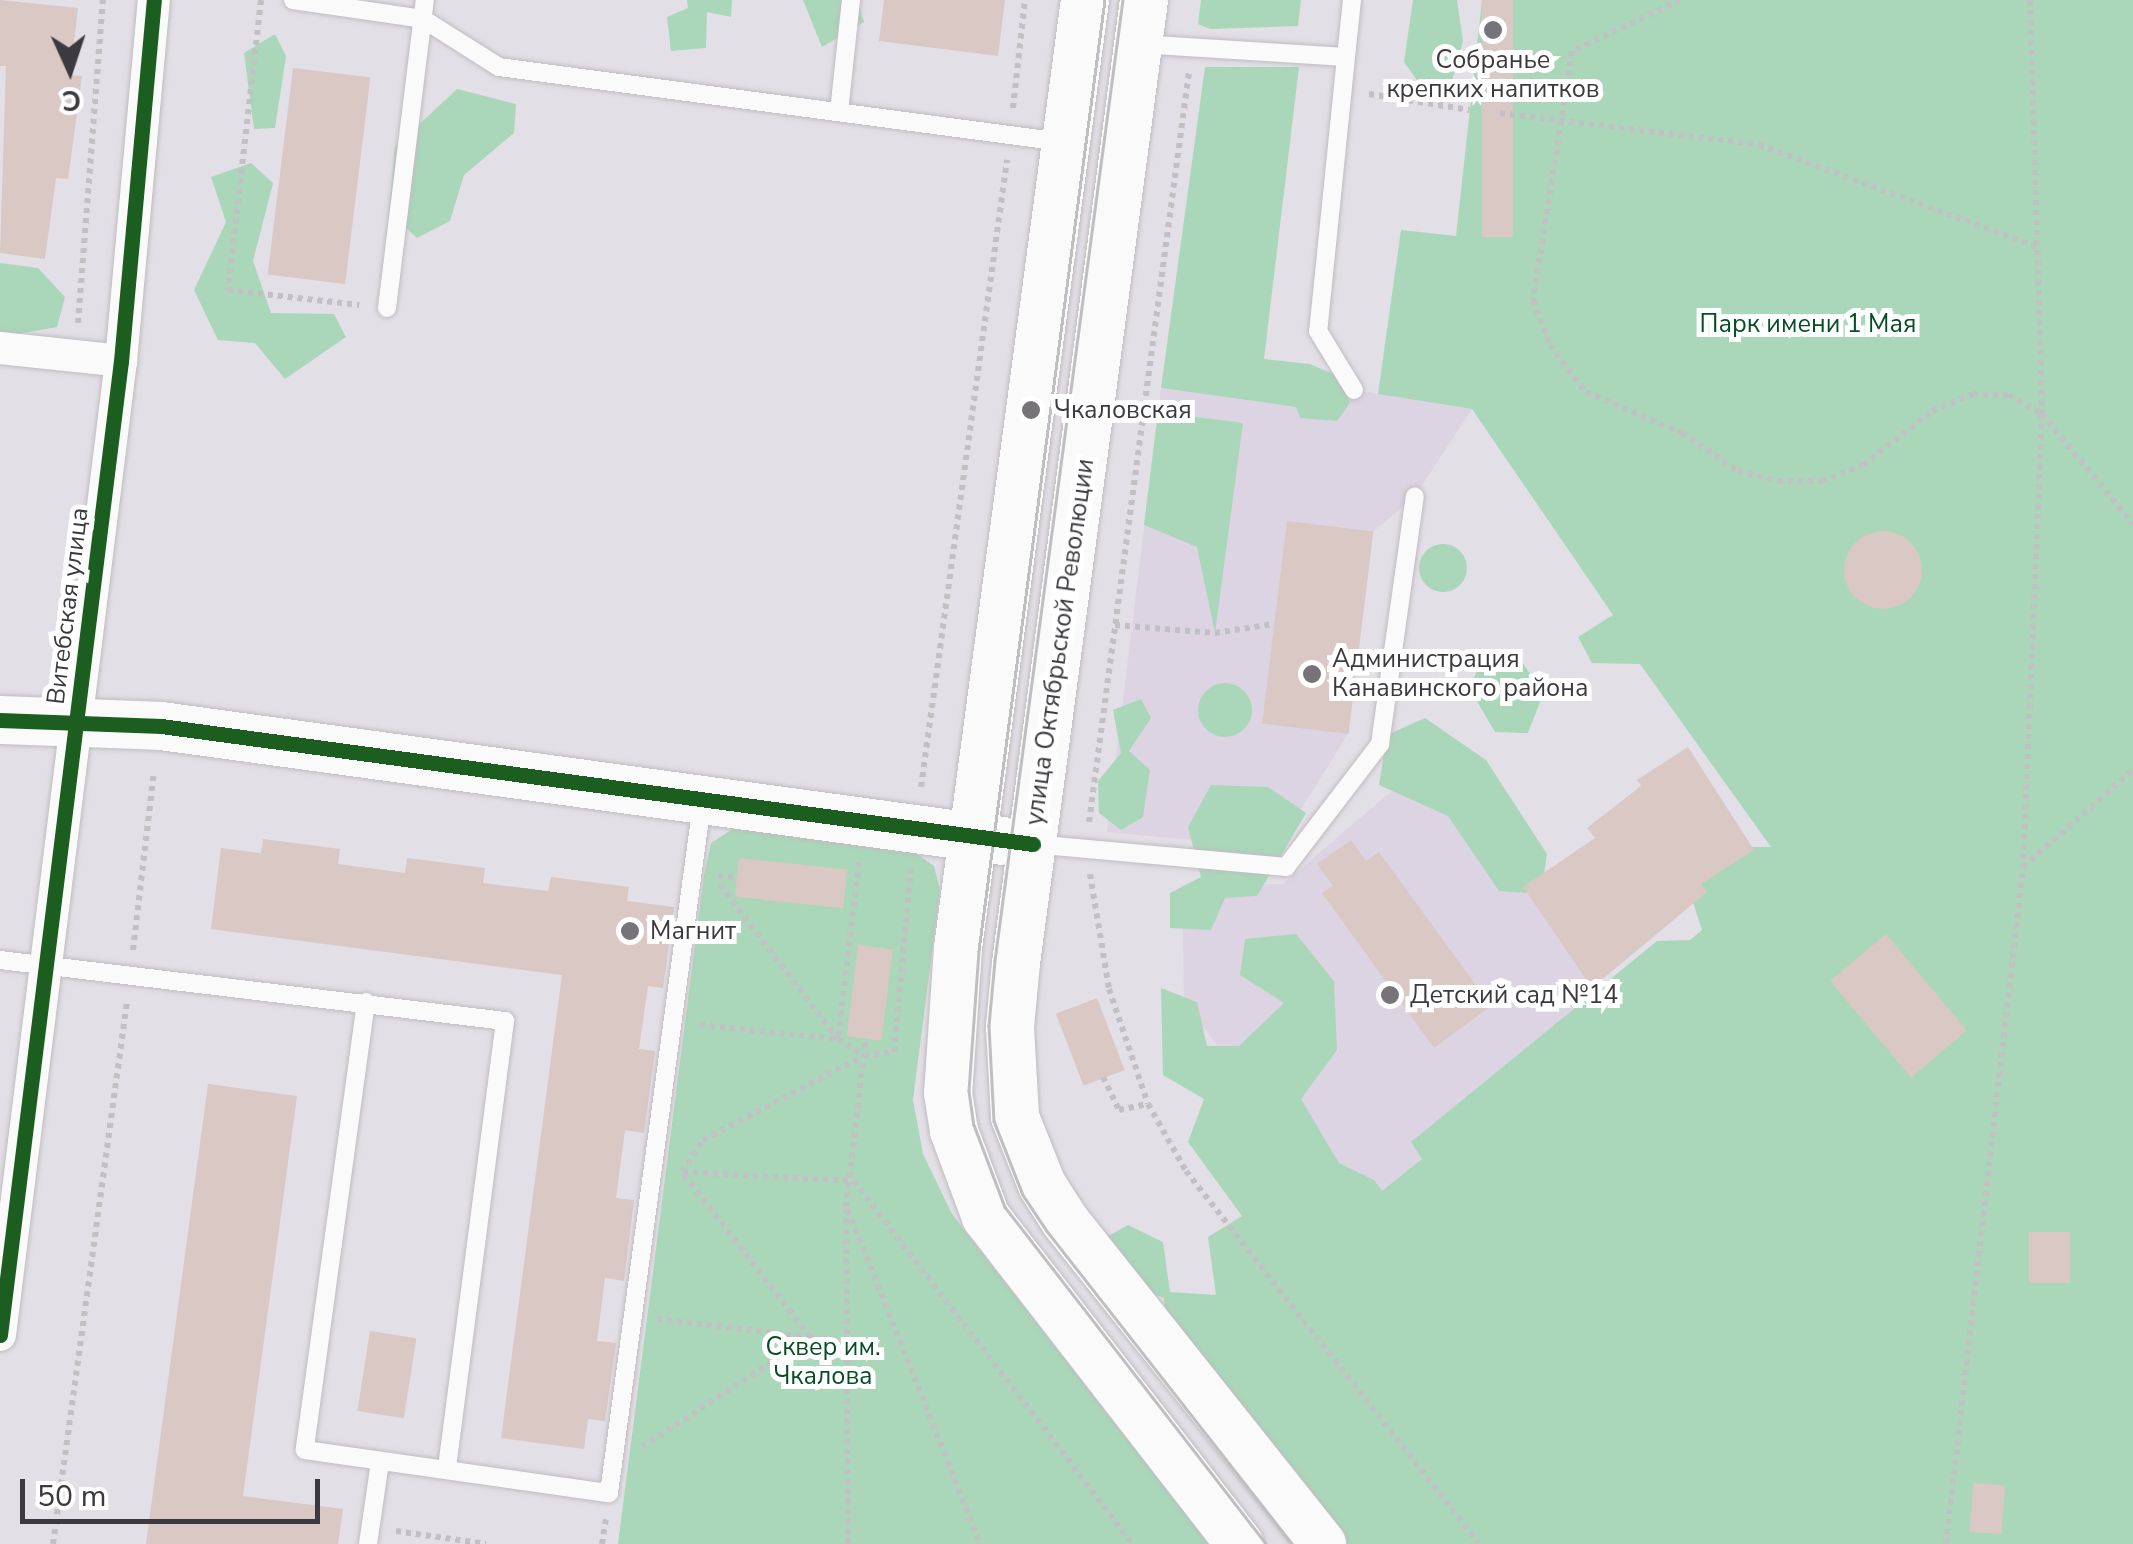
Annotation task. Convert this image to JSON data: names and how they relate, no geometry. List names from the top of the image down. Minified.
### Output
{"streets":{"main road":["улица Октябрьской Революции"],"street":["Витебская улица"]},"parks":["Парк имени 1 Мая","Сквер им. Чкалова"],"places":["Собранье крепких напитков","Чкаловская","Администрация Канавинского района","Магнит","Детский сад №14"],"scale_bar":"50 m","north":"bottom"}
